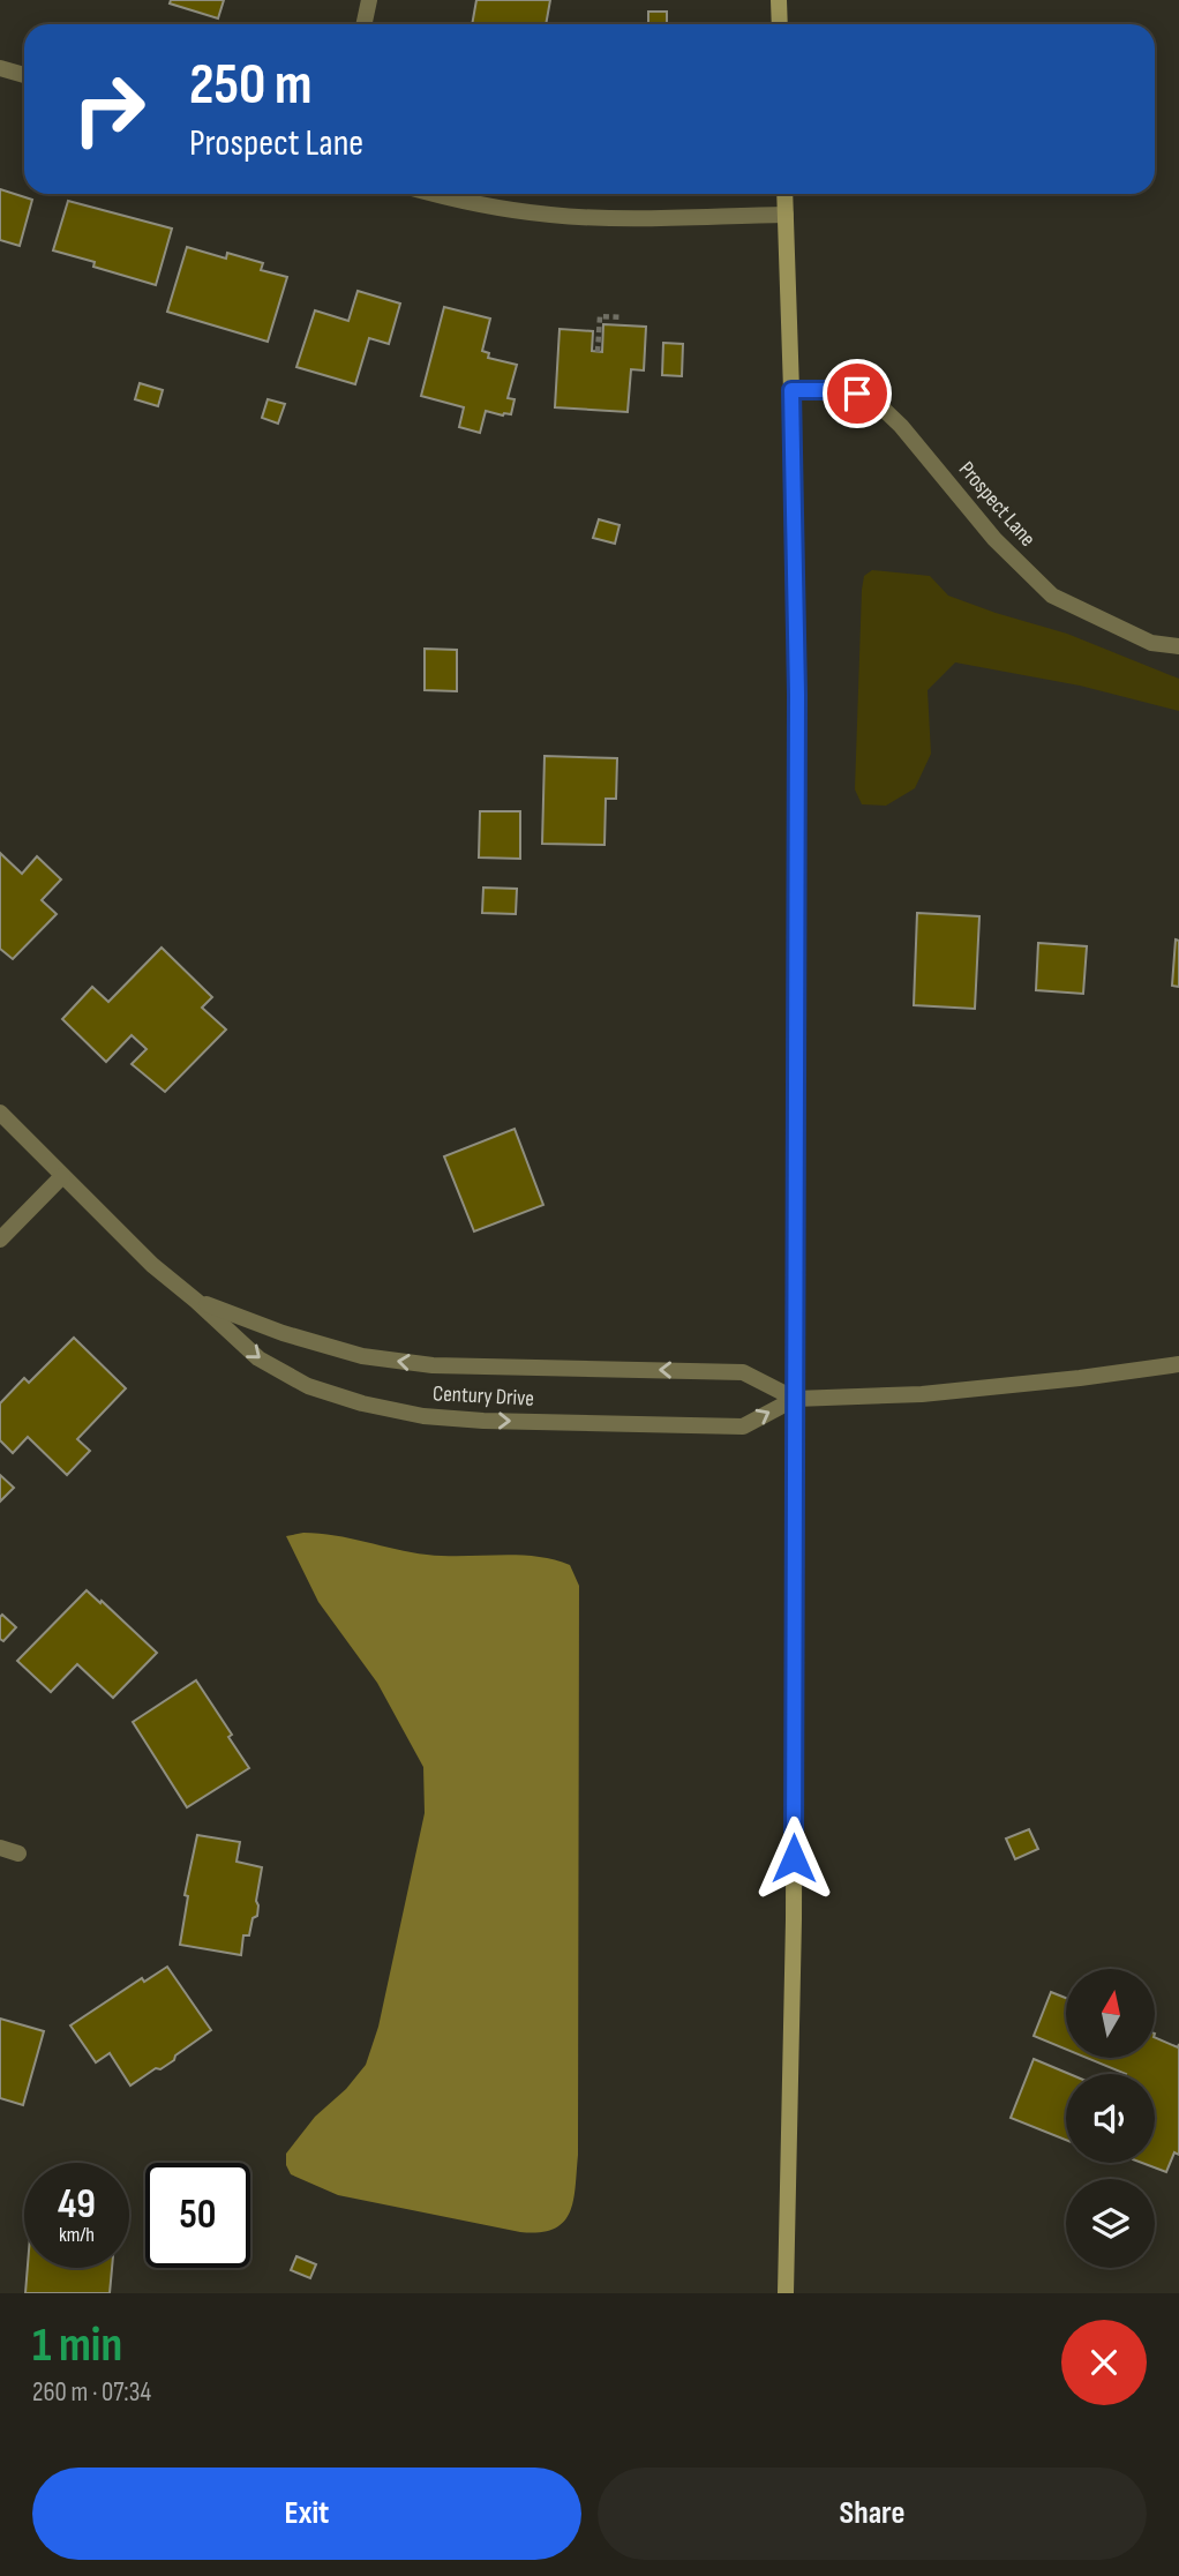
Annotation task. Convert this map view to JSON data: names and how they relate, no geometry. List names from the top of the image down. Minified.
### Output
{"streets":{"street":["Prospect Lane","Century Drive"]},"north":"top","page":{"turn":["250 m","Prospect Lane"],"speed":"49 km/h","limit":"50","heading":["1 min","260 m · 07:34"],"buttons":["Exit","Share"]}}
